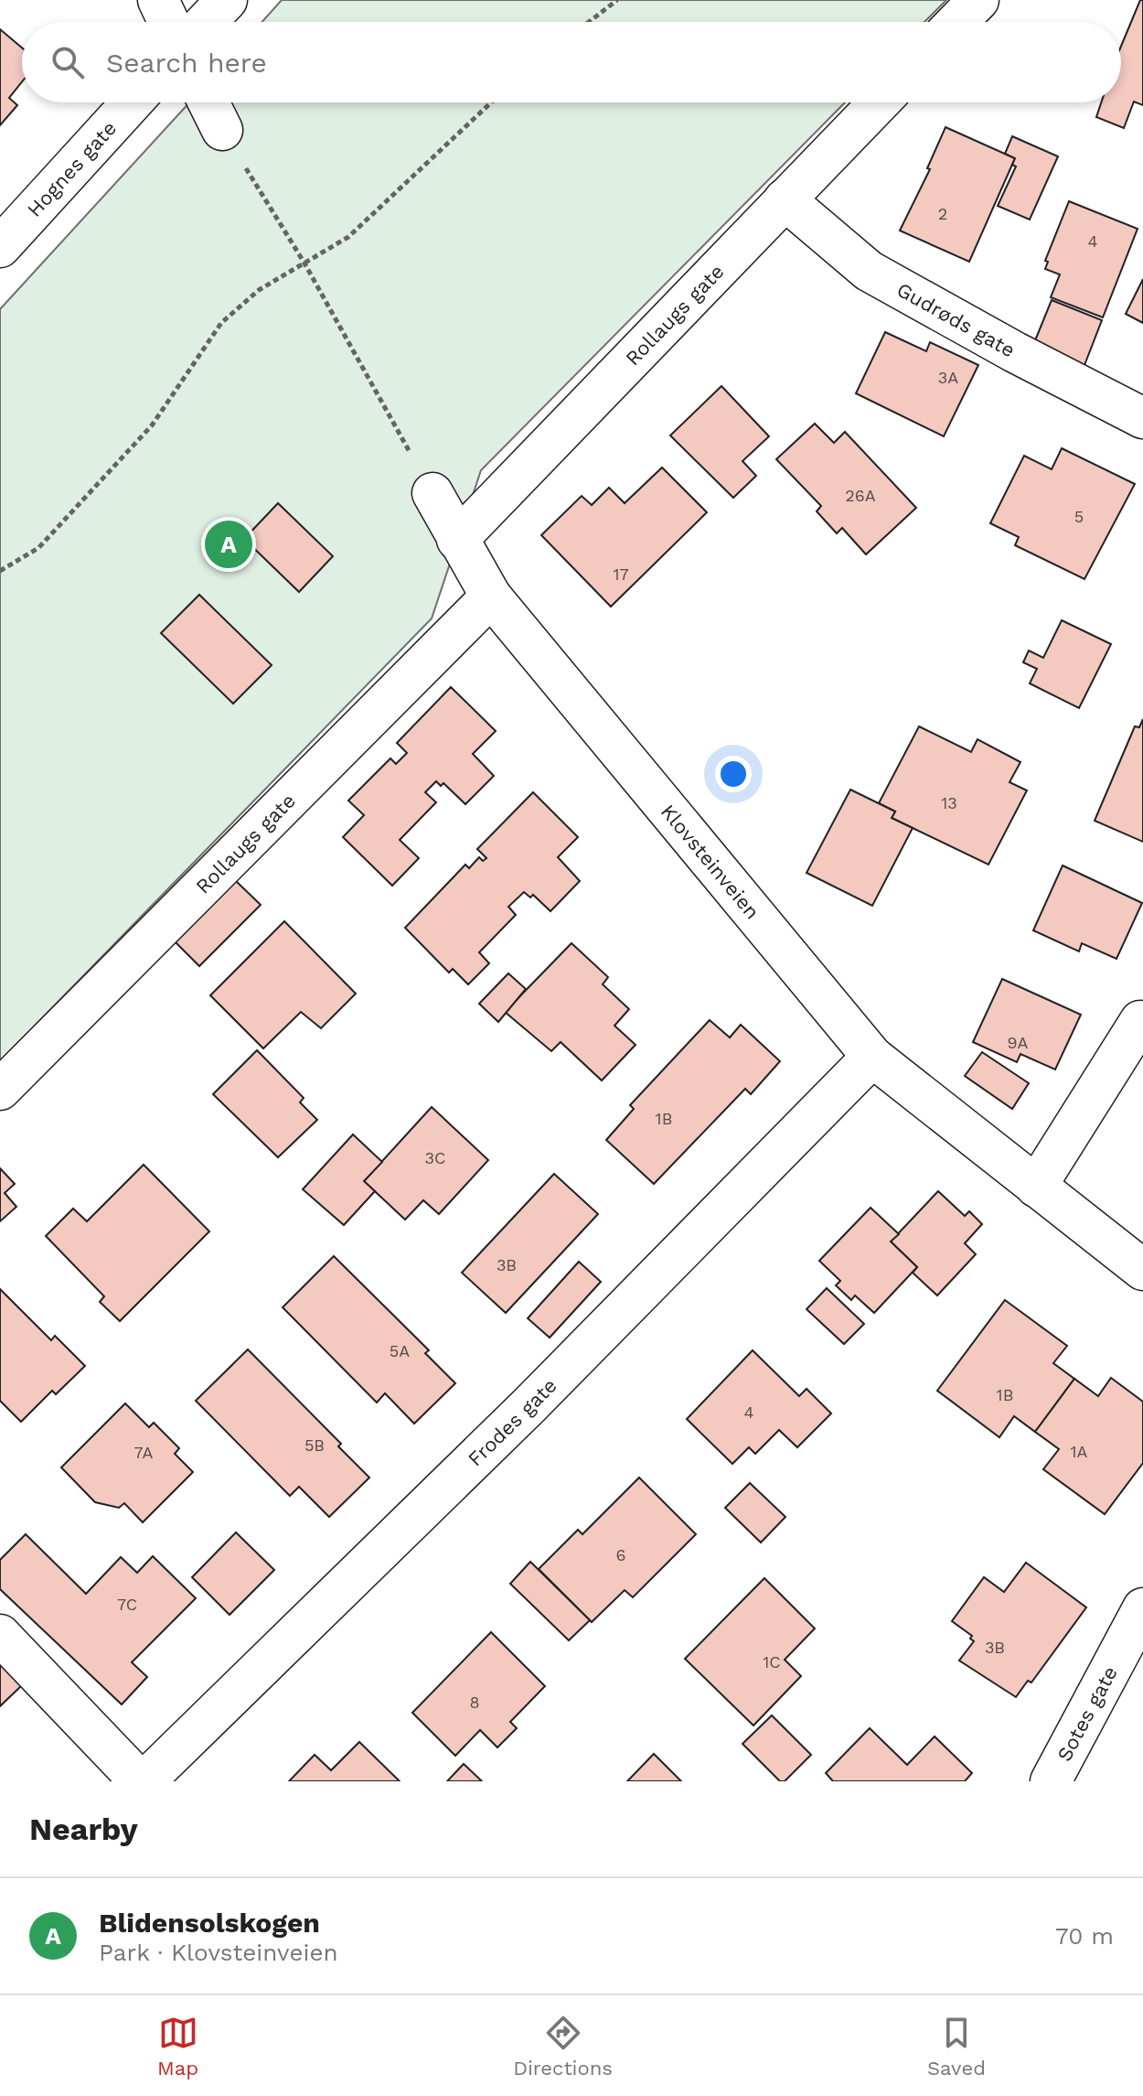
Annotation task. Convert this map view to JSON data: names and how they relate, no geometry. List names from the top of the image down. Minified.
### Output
{"streets":{"street":["Hognes gate","Rollaugs gate","Gudrøds gate","Klovsteinveien","Frodes gate","Sotes gate"]},"crossings":[["Rollaugs gate","Gudrøds gate"],["Rollaugs gate","Klovsteinveien"],["Klovsteinveien","Frodes gate"]],"house_numbers":["2","4","3A","26A","5","17","13","9A","1B","3C","3B","5A","1B","4","5B","1A","7A","6","7C","3B","1C","8"],"page":{"search":"Search here","pins":"A","heading":"Nearby","list":[{"mark":"A","name":"Blidensolskogen","note":"Park · Klovsteinveien","value":"70 m"}],"nav":["Map","Directions","Saved"]}}
